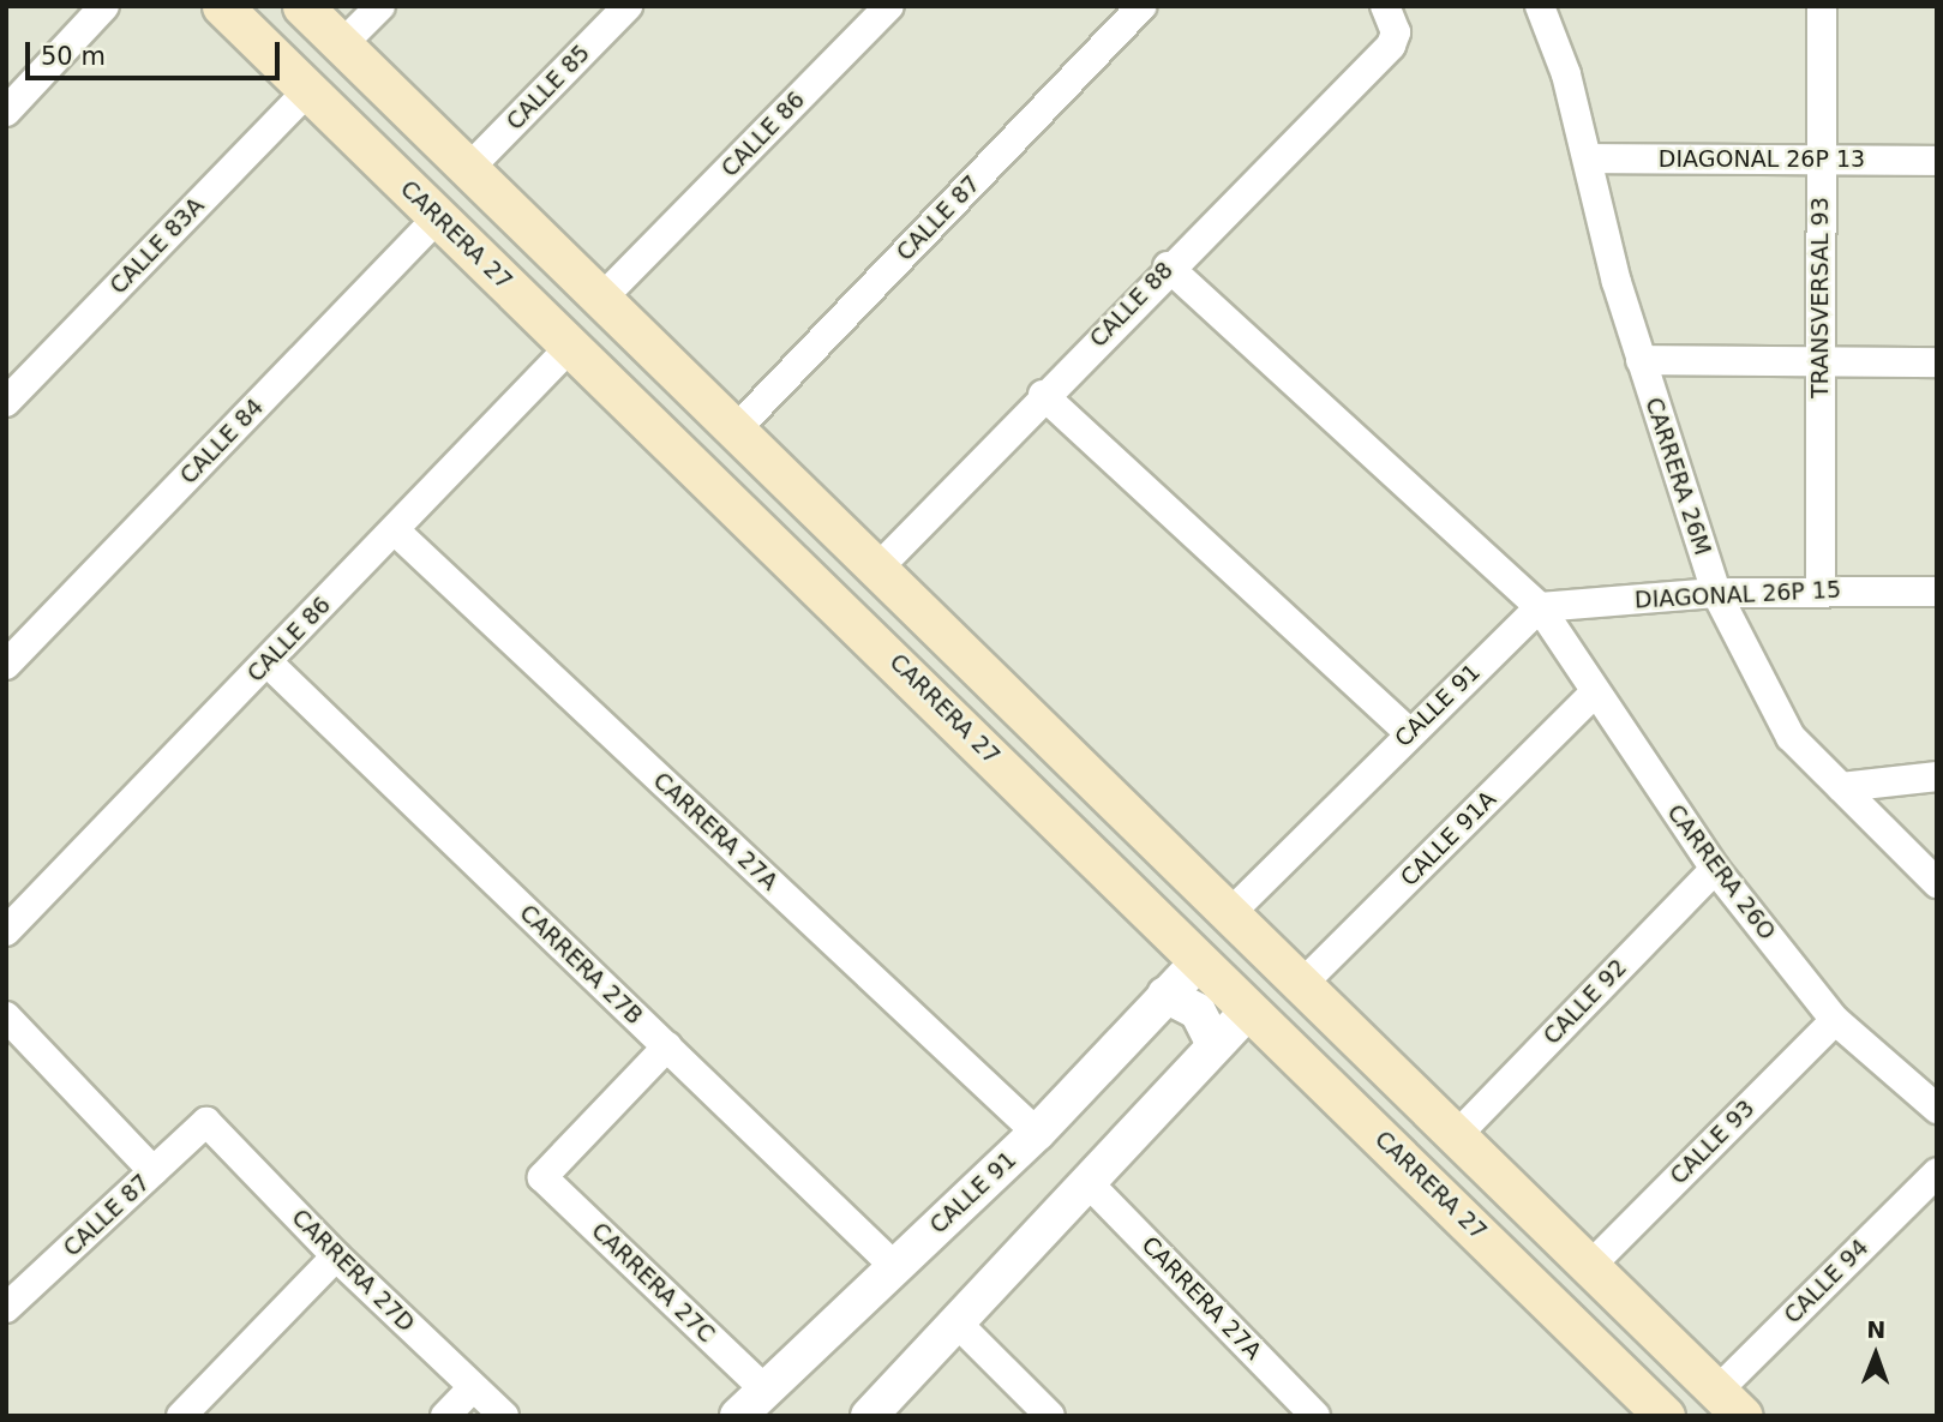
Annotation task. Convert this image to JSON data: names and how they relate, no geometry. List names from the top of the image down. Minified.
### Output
{"streets":{"main road":["CARRERA 27"],"street":["CALLE 85","CALLE 86","DIAGONAL 26P 13","CALLE 87","CALLE 83A","TRANSVERSAL 93","CALLE 88","CALLE 84","CARRERA 26M","DIAGONAL 26P 15","CALLE 91","CARRERA 27A","CALLE 91A","CARRERA 26O","CARRERA 27B","CALLE 92","CALLE 93","CARRERA 27D","CALLE 94","CARRERA 27C"]},"crossings":[["CALLE 86","CARRERA 27"],["CALLE 86","CARRERA 27A"],["CALLE 86","CARRERA 27B"],["DIAGONAL 26P 13","TRANSVERSAL 93"],["DIAGONAL 26P 13","CARRERA 26M"],["CALLE 87","CARRERA 27D"],["CARRERA 27","CALLE 83A"],["CARRERA 27","CALLE 84"],["CARRERA 27","CALLE 91"],["TRANSVERSAL 93","DIAGONAL 26P 15"],["CALLE 88","CARRERA 26O"],["CARRERA 26M","DIAGONAL 26P 15"],["DIAGONAL 26P 15","CALLE 91"],["DIAGONAL 26P 15","CARRERA 26O"],["CALLE 91","CARRERA 27A"],["CALLE 91","CARRERA 26O"],["CALLE 91","CARRERA 27B"],["CALLE 91","CARRERA 27C"],["CALLE 91A","CARRERA 26O"],["CARRERA 26O","CALLE 92"],["CARRERA 26O","CALLE 93"],["CARRERA 27B","CARRERA 27C"]],"scale_bar":"50 m","north":"top"}
